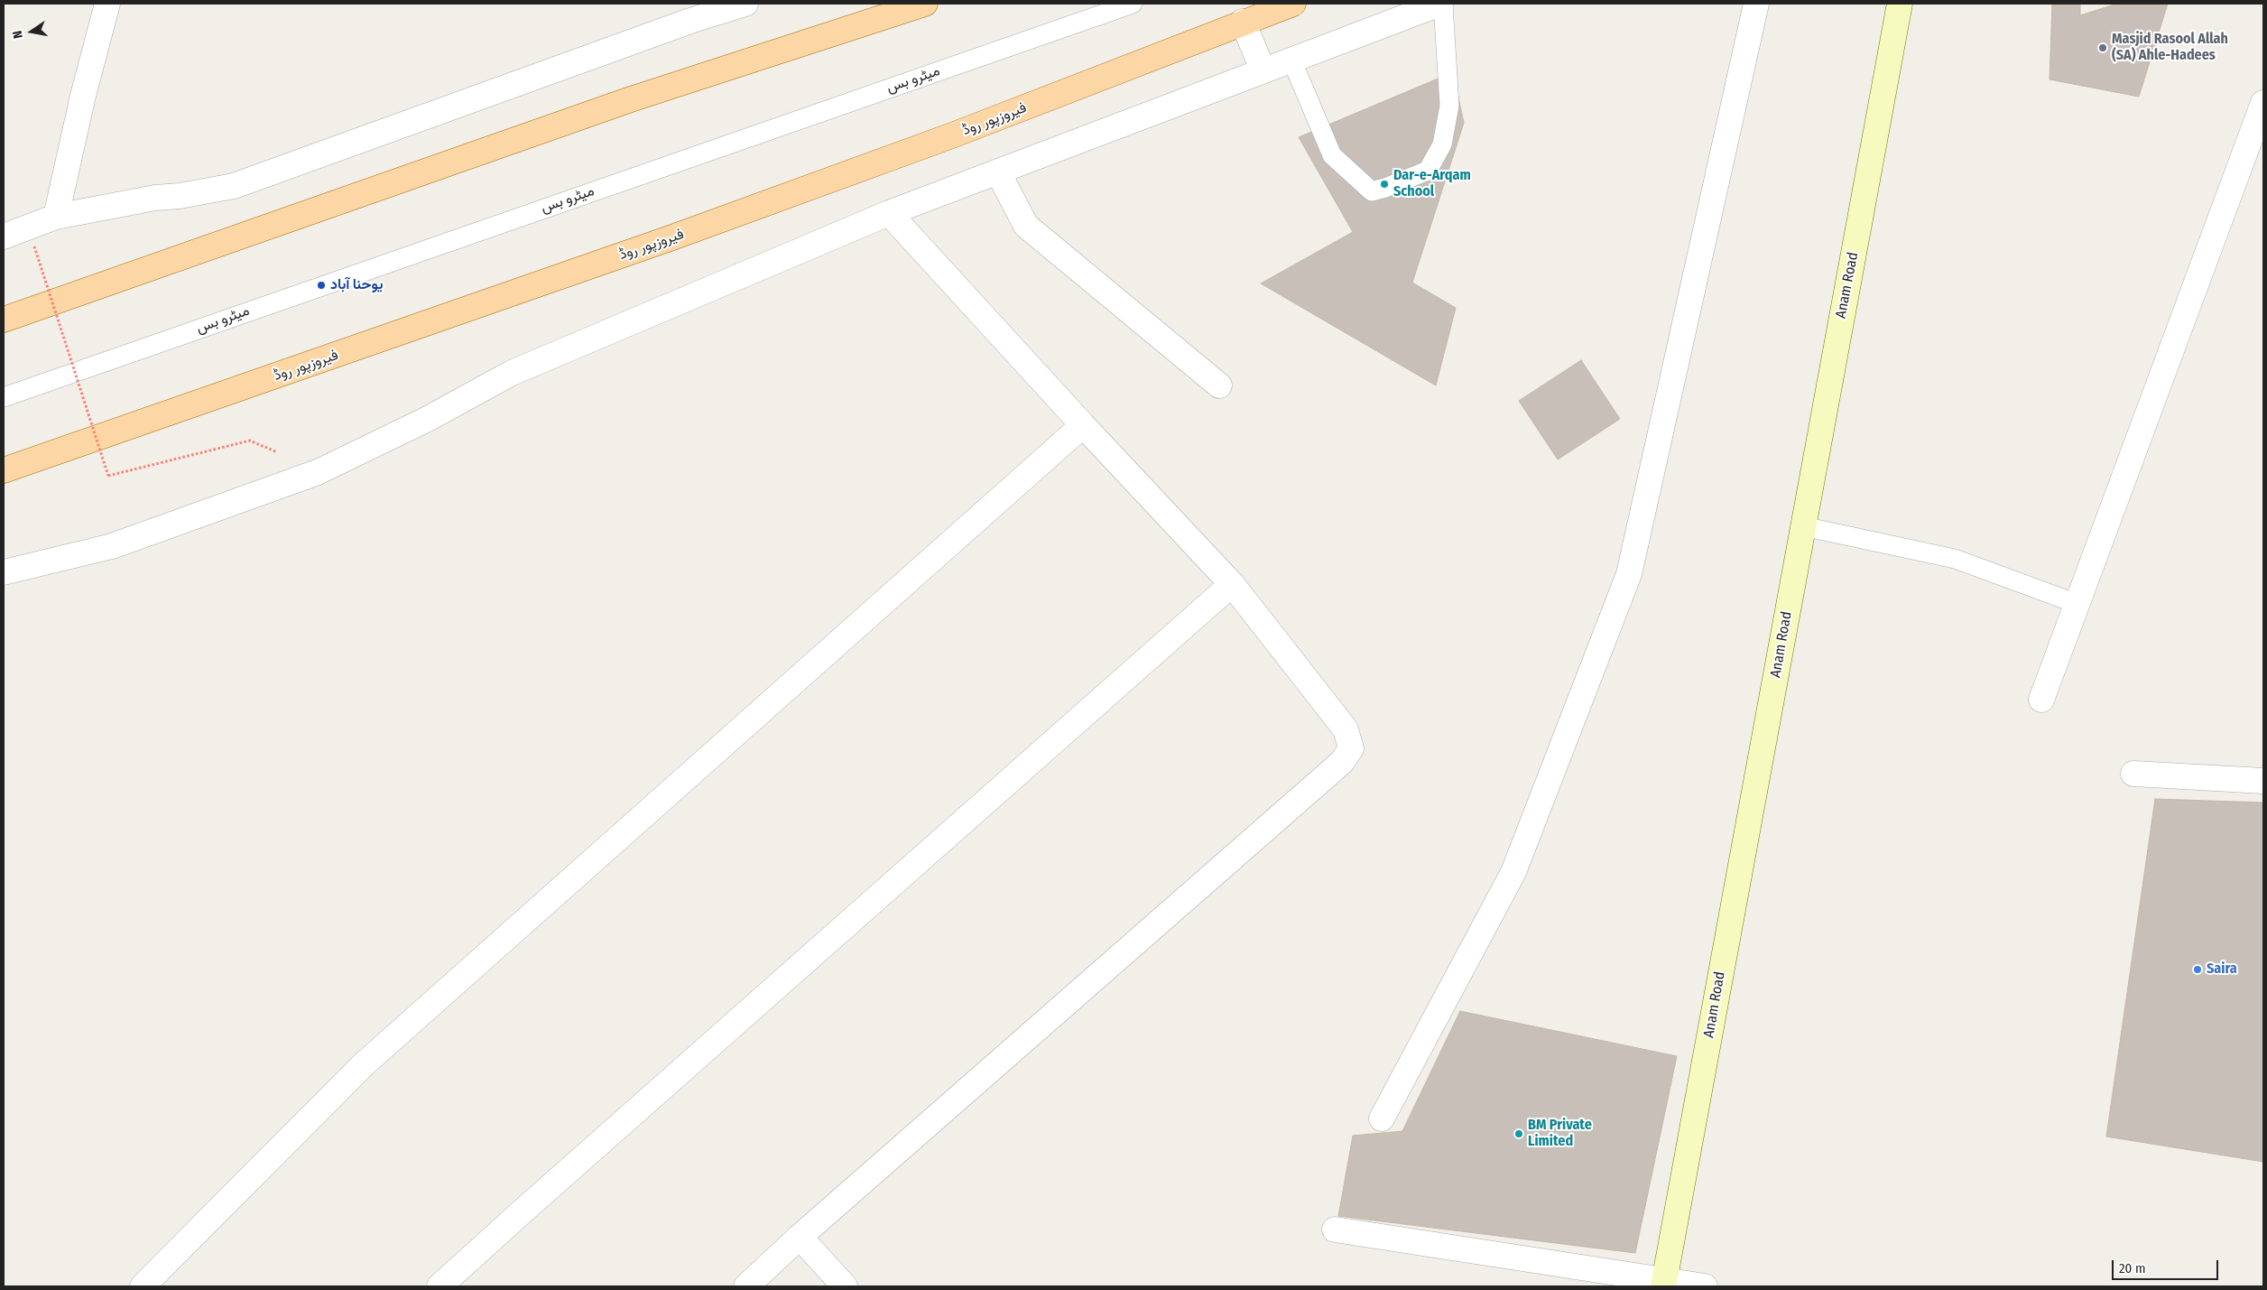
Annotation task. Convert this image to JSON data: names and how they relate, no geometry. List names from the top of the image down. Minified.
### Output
{"streets":{"main road":["فیروزپور روڈ"],"street":["Anam Road"],"lane":["میٹرو بس"]},"places":["Masjid Rasool Allah (SA) Ahle-Hadees","Dar-e-Arqam School","یوحنا آباد","Saira","BM Private Limited"],"scale_bar":"20 m","north":"left"}
